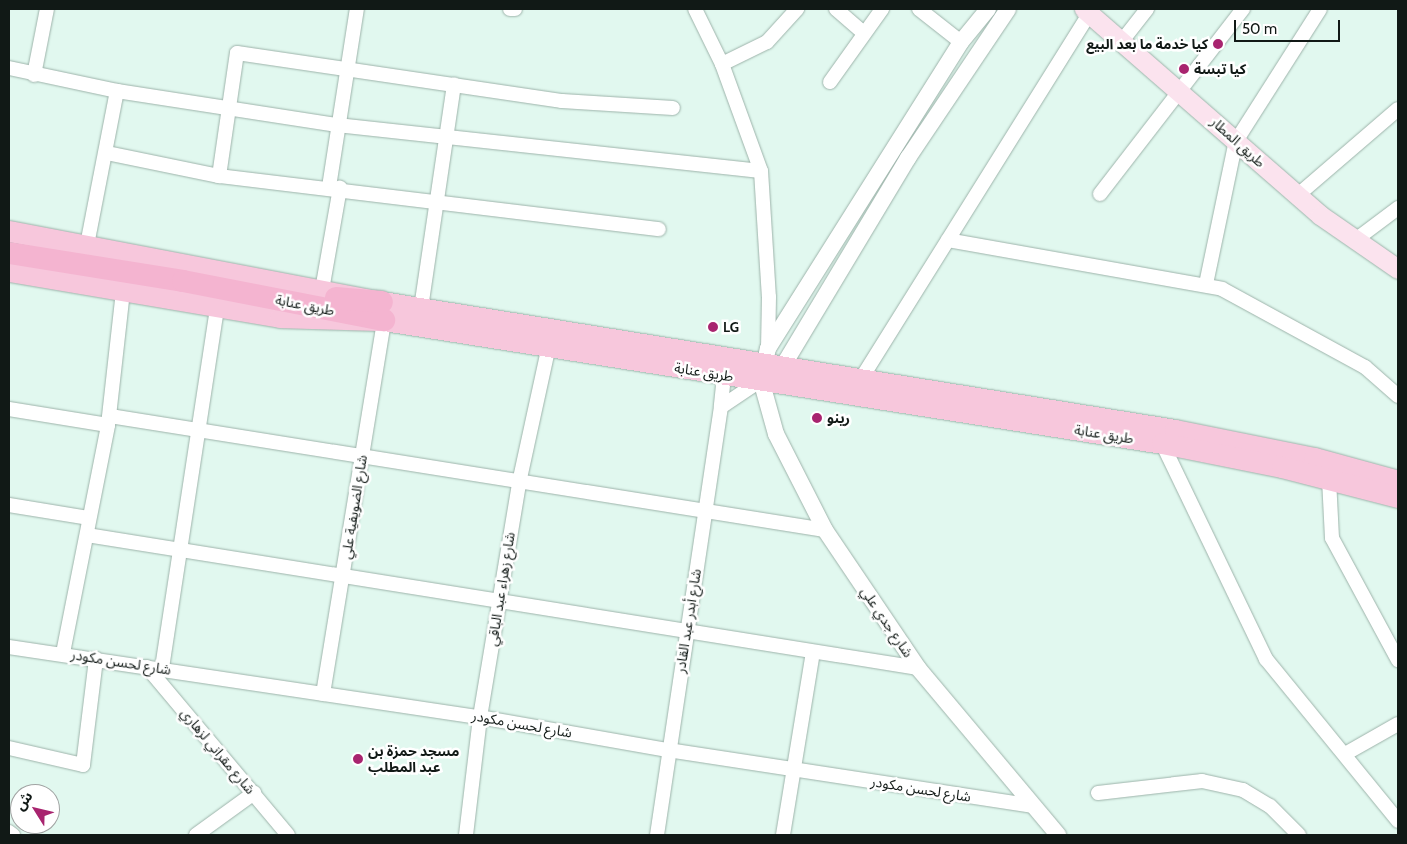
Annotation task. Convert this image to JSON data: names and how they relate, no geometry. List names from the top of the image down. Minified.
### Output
{"streets":{"highway":["طريق عنابة"],"main road":["طريق المطار"],"street":["شارع الضويفية علي","شارع زهراء عبد الباقي","شارع أبدر عبد القادر","شارع جدي علي","شارع لحسن مكودر","شارع مقراني لزهاري"]},"crossings":[["طريق عنابة","شارع الضويفية علي"],["طريق عنابة","شارع زهراء عبد الباقي"],["طريق عنابة","شارع أبدر عبد القادر"],["طريق عنابة","شارع جدي علي"],["شارع الضويفية علي","شارع لحسن مكودر"],["شارع زهراء عبد الباقي","شارع لحسن مكودر"],["شارع أبدر عبد القادر","شارع لحسن مكودر"],["شارع جدي علي","شارع لحسن مكودر"],["شارع لحسن مكودر","شارع مقراني لزهاري"]],"places":["كيا خدمة ما بعد البيع","كيا تبسة","LG","رينو","مسجد حمزة بن عبد المطلب"],"scale_bar":"50 m","north":"top left"}
